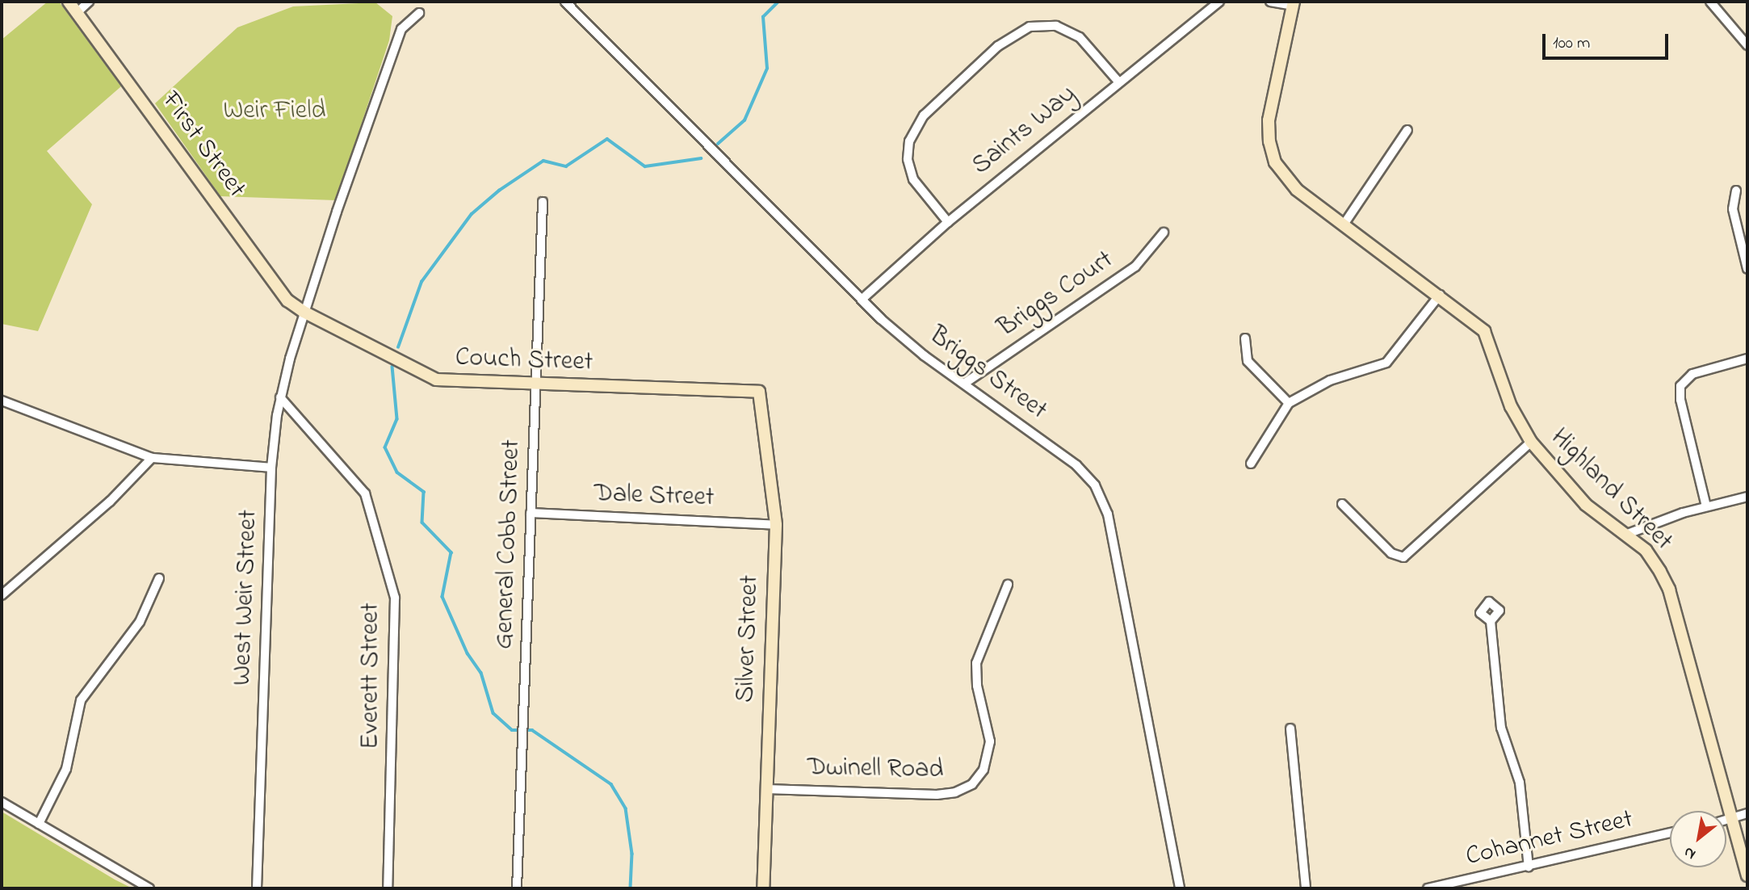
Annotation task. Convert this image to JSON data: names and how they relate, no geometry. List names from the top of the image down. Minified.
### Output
{"streets":{"street":["Saints Way","First Street","Briggs Court","Couch Street","Briggs Street","Highland Street","Dale Street","General Cobb Street","West Weir Street","Silver Street","Everett Street","Dwinell Road","Cohannet Street"]},"crossings":[["Saints Way","Briggs Street"],["First Street","Couch Street"],["First Street","West Weir Street"],["Briggs Court","Briggs Street"],["Couch Street","General Cobb Street"],["Couch Street","West Weir Street"],["Couch Street","Silver Street"],["Dale Street","General Cobb Street"],["Dale Street","Silver Street"],["West Weir Street","Everett Street"],["Silver Street","Dwinell Road"]],"parks":["Weir Field"],"scale_bar":"100 m","north":"bottom left"}
